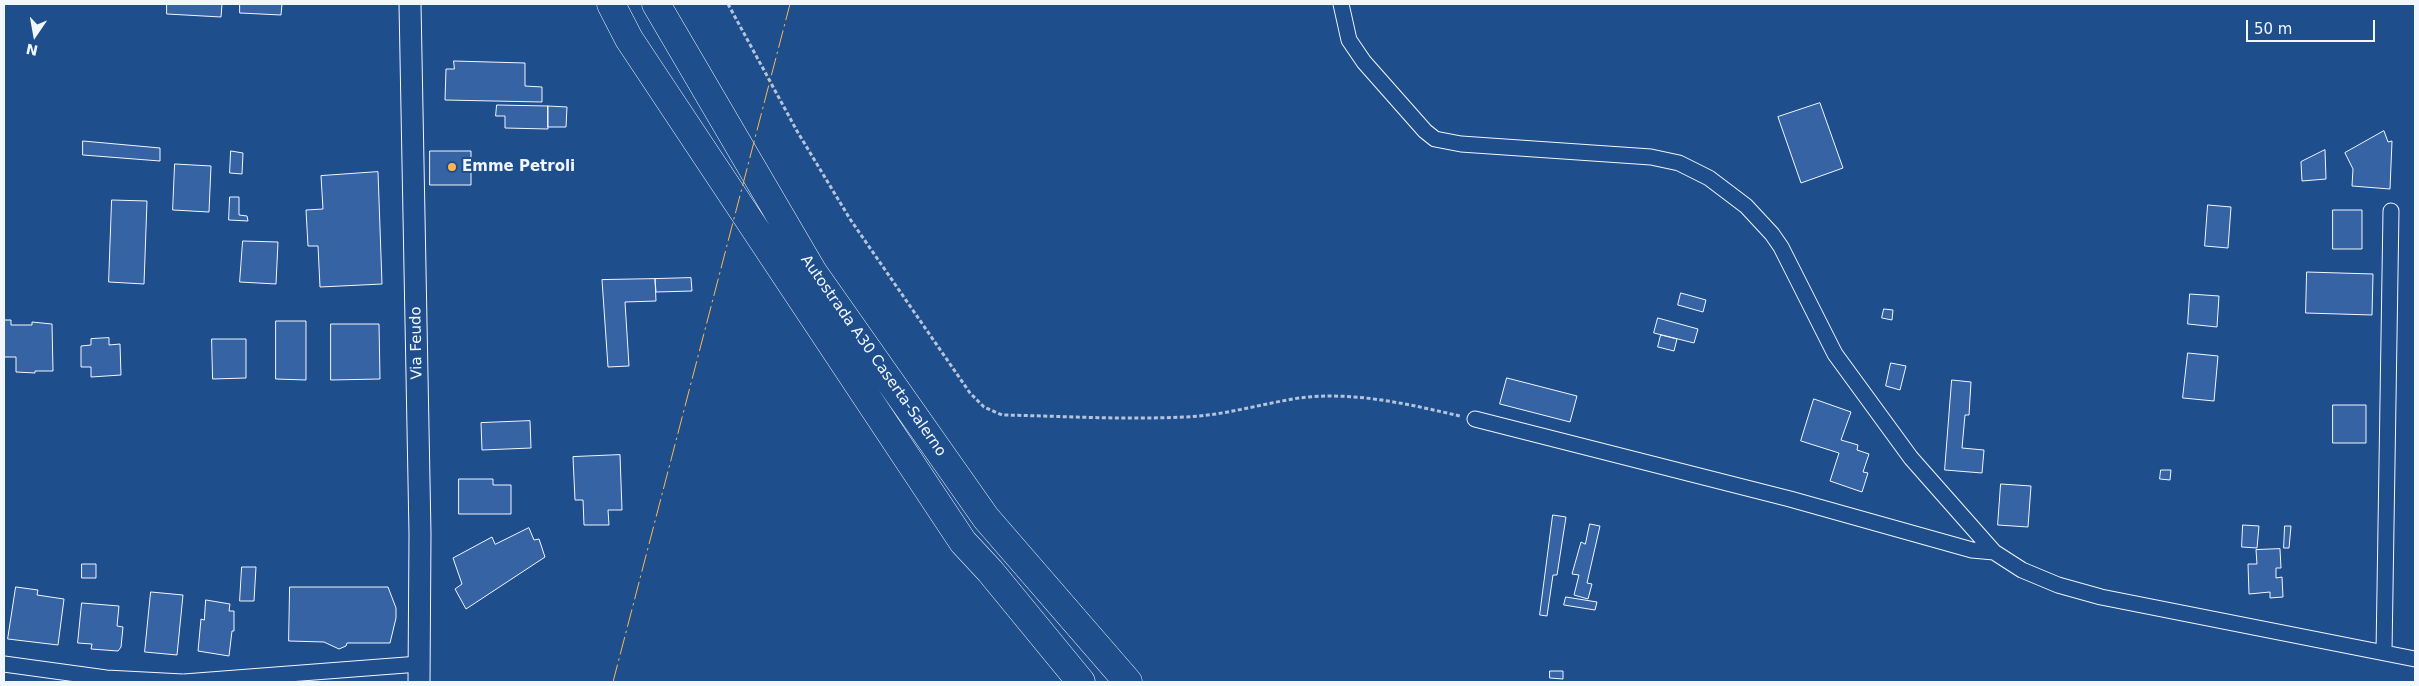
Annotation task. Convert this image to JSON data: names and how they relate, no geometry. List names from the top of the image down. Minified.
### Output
{"streets":{"highway":["Autostrada A30 Caserta-Salerno"],"street":["Via Feudo"]},"places":["Emme Petroli"],"scale_bar":"50 m","north":"bottom"}
